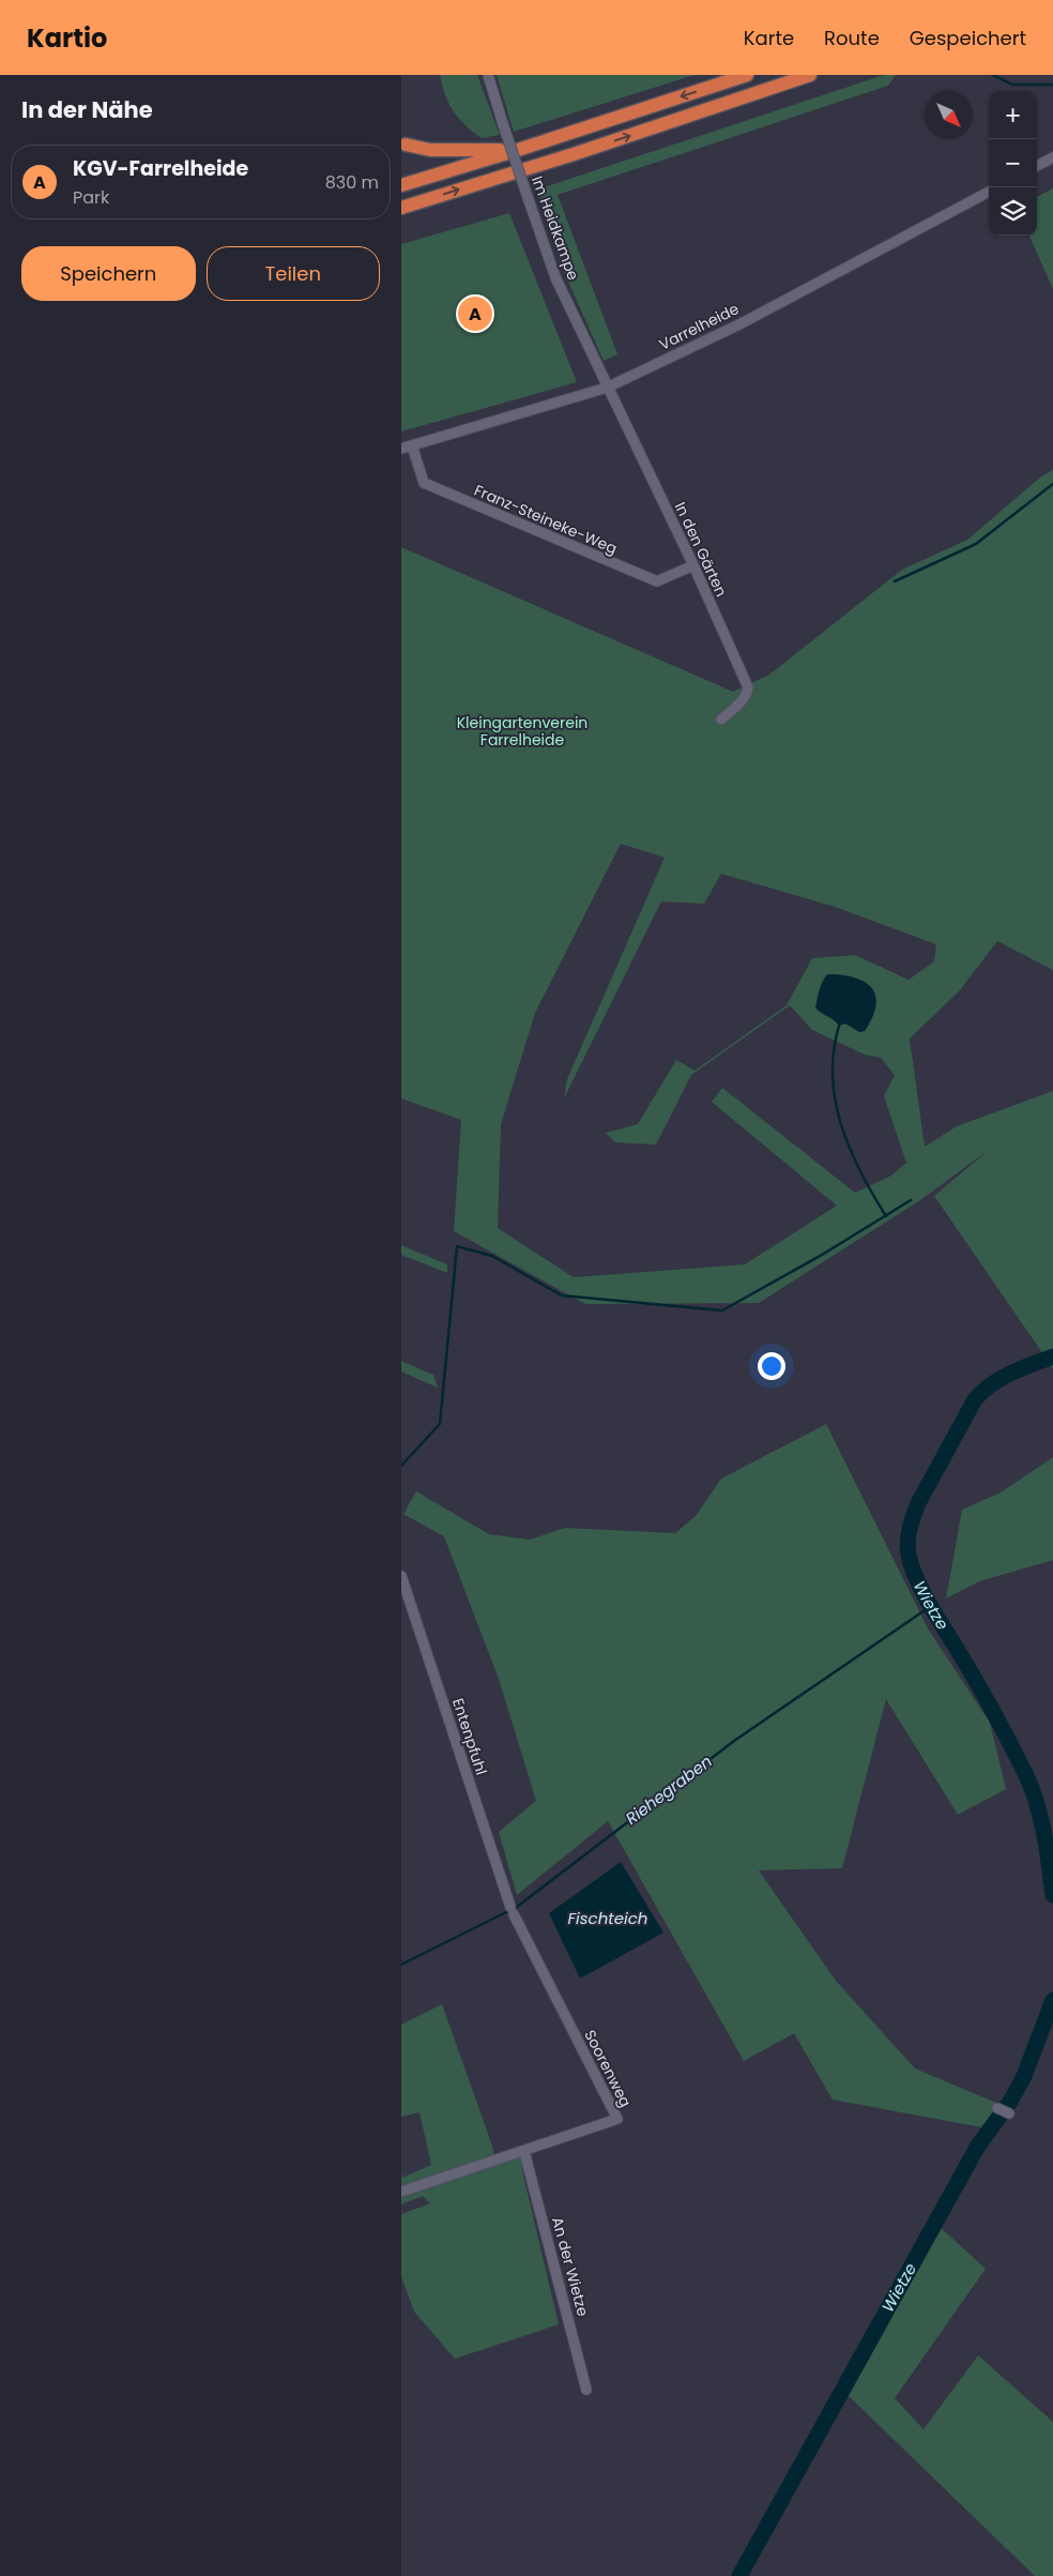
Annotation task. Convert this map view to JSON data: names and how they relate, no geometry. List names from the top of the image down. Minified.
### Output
{"streets":{"street":["Im Heidkampe","Varrelheide","Franz-Steineke-Weg","In den Gärten","Entenpfuhl","Soorenweg","An der Wietze"]},"crossings":[["Im Heidkampe","Varrelheide"],["Im Heidkampe","In den Gärten"],["Varrelheide","Franz-Steineke-Weg"],["Varrelheide","In den Gärten"],["Franz-Steineke-Weg","In den Gärten"],["Entenpfuhl","Soorenweg"],["Soorenweg","An der Wietze"]],"water":["Wietze","Riehegraben","Fischteich"],"parks":["Kleingartenverein Farrelheide"],"north":"bottom right","page":{"header":"Kartio","nav":["Karte","Route","Gespeichert"],"heading":"In der Nähe","map_buttons":["+","−"],"list":[{"mark":"A","name":"KGV-Farrelheide","note":"Park","value":"830 m"}],"buttons":["Speichern","Teilen"],"pins":"A"}}
